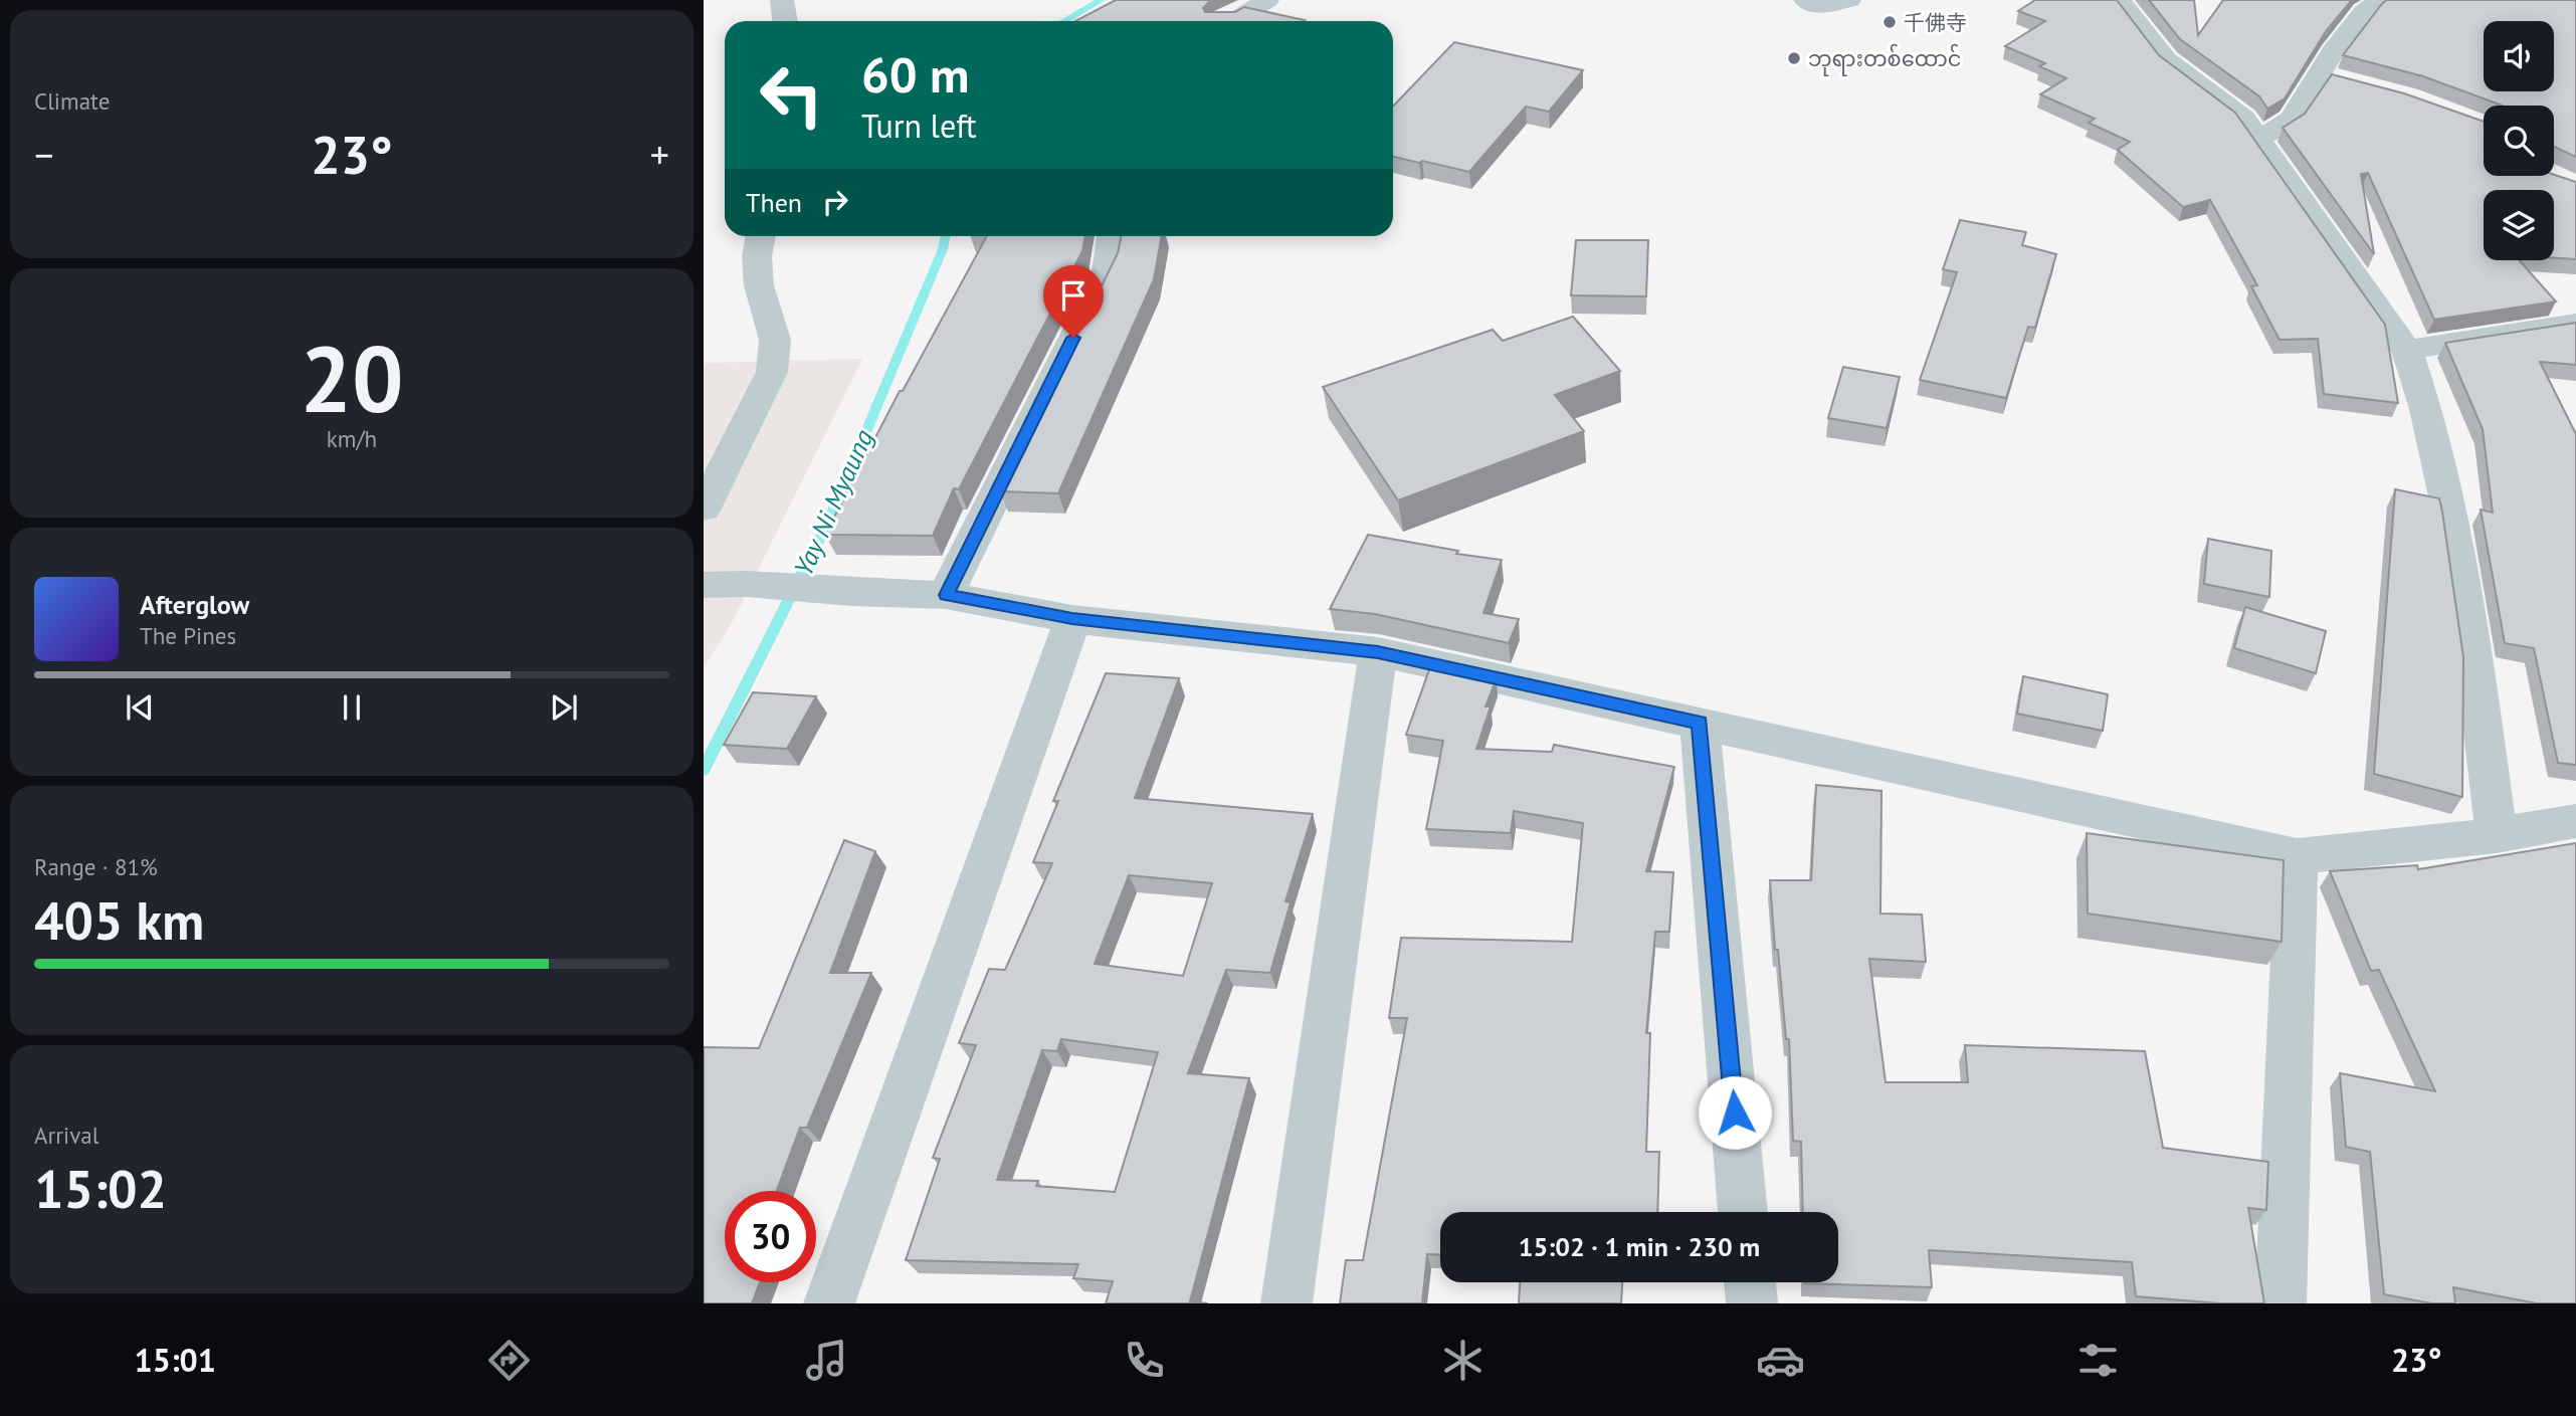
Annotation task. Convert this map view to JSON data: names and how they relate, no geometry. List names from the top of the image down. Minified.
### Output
{"water":["Yay Ni Myaung"],"places":["千佛寺","ဘုရားတစ်ထောင်"],"page":{"tile":["Climate",["20","km/h"],["Range · 81%","405 km"],["Arrival","15:02"]],"turn":["60 m","Turn left"],"heat":["−","23°","+"],"then":"Then","song":["Afterglow","The Pines"],"limit":"30","trip":"15:02 · 1 min · 230 m","tabs":["15:01","23°"]}}
